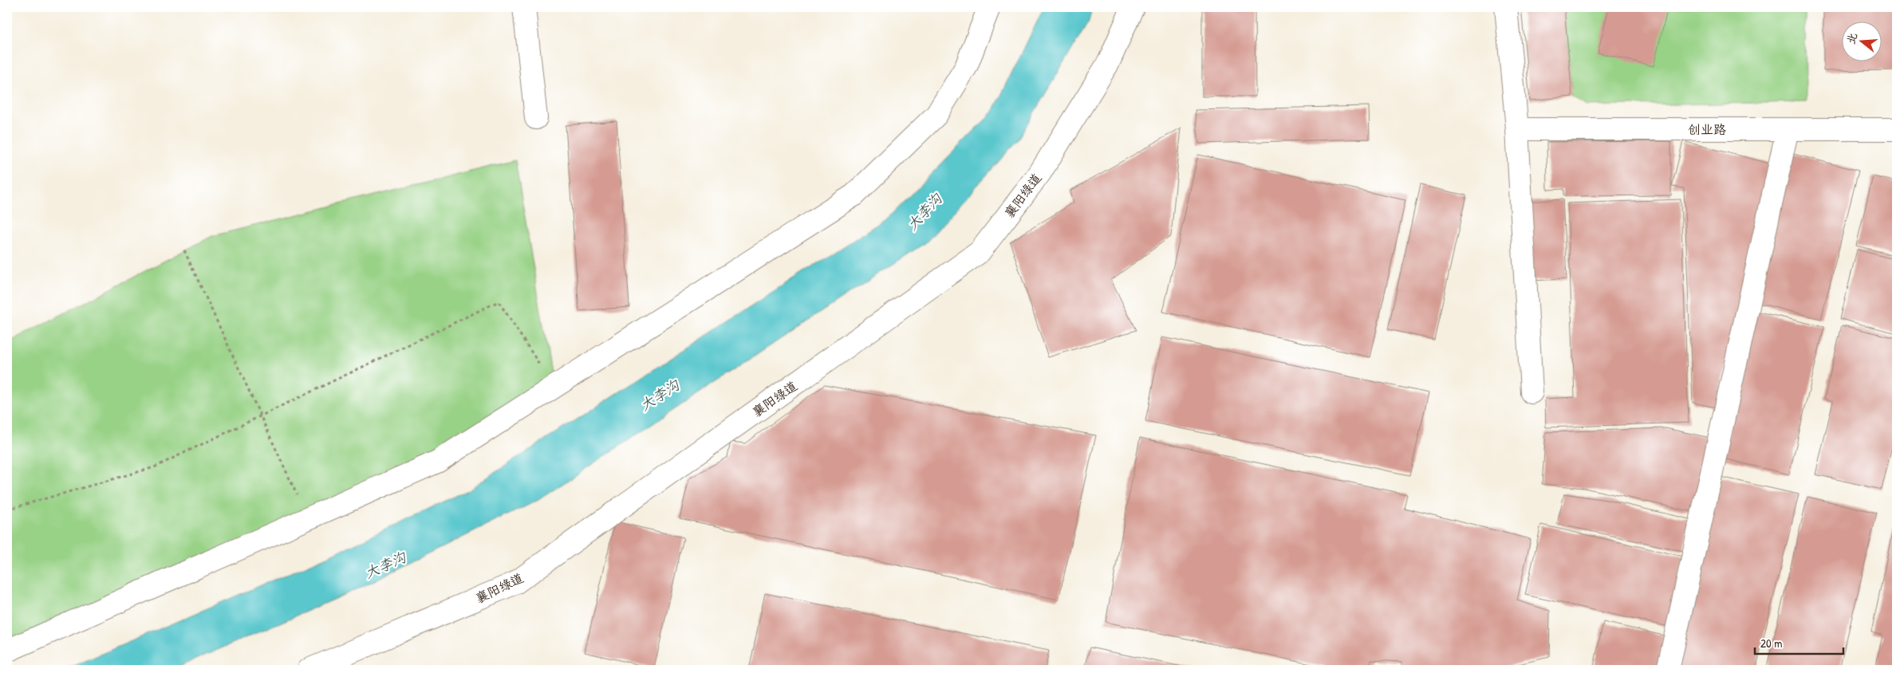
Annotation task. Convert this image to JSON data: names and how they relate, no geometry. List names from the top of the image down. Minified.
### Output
{"streets":{"street":["创业路","襄阳绿道"]},"water":["大李沟"],"scale_bar":"20 m","north":"left"}
